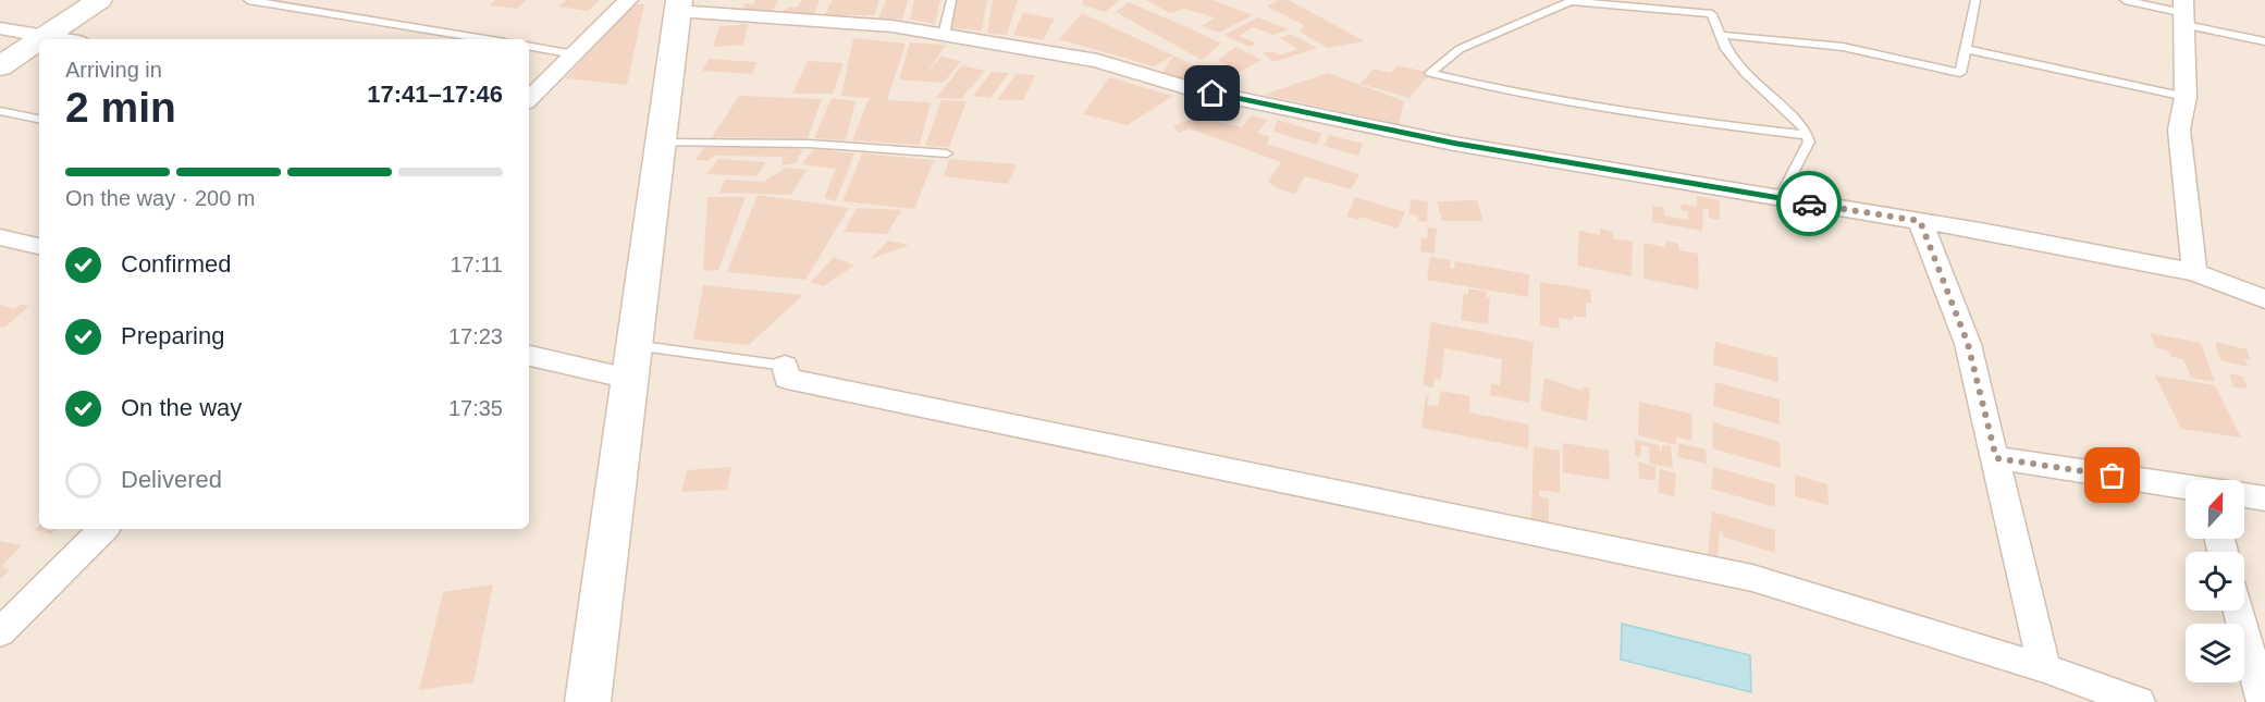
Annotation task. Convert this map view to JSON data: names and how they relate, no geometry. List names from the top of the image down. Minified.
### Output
{"north":"top","page":{"heading":["2 min","Arriving in","17:41–17:46"],"bar":"On the way · 200 m","list":[["Confirmed","17:11"],["Preparing","17:23"],["On the way","17:35"],"Delivered"]}}
